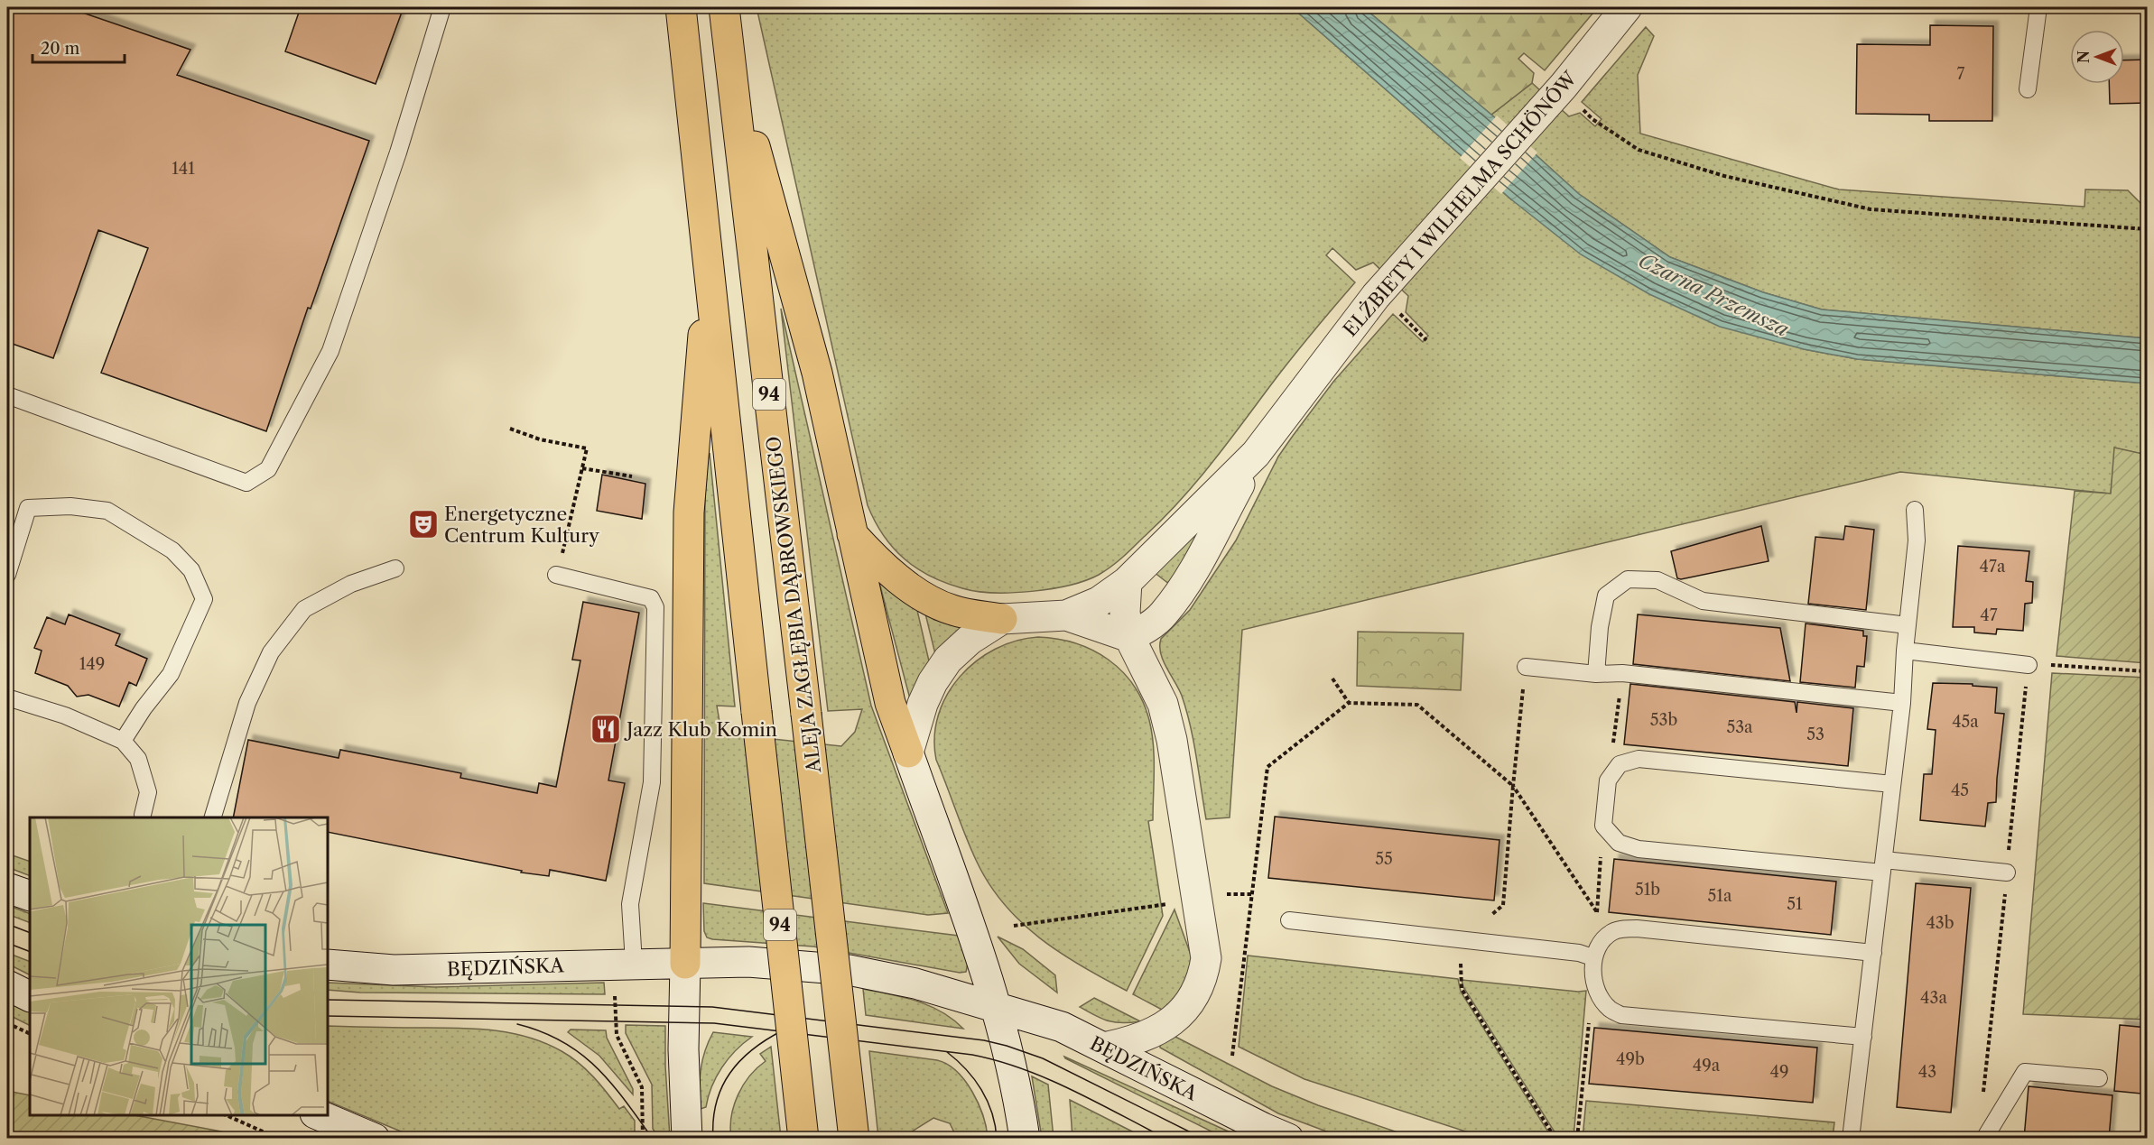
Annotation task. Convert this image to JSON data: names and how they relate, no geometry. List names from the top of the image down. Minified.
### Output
{"streets":{"main road":["94","ALEJA ZAGŁĘBIA DĄBROWSKIEGO"],"street":["ELŻBIETY I WILHELMA SCHÖNÓW","BĘDZIŃSKA"]},"water":["Czarna Przemsza"],"places":{"theatre":["Energetyczne Centrum Kultury"],"restaurant":["Jazz Klub Komin"]},"house_numbers":["7","141","47a","47","149","53b","45a","53a","53","45","55","51b","51a","51","43b","43a","49b","49a","49","43"],"scale_bar":"20 m","north":"left"}
